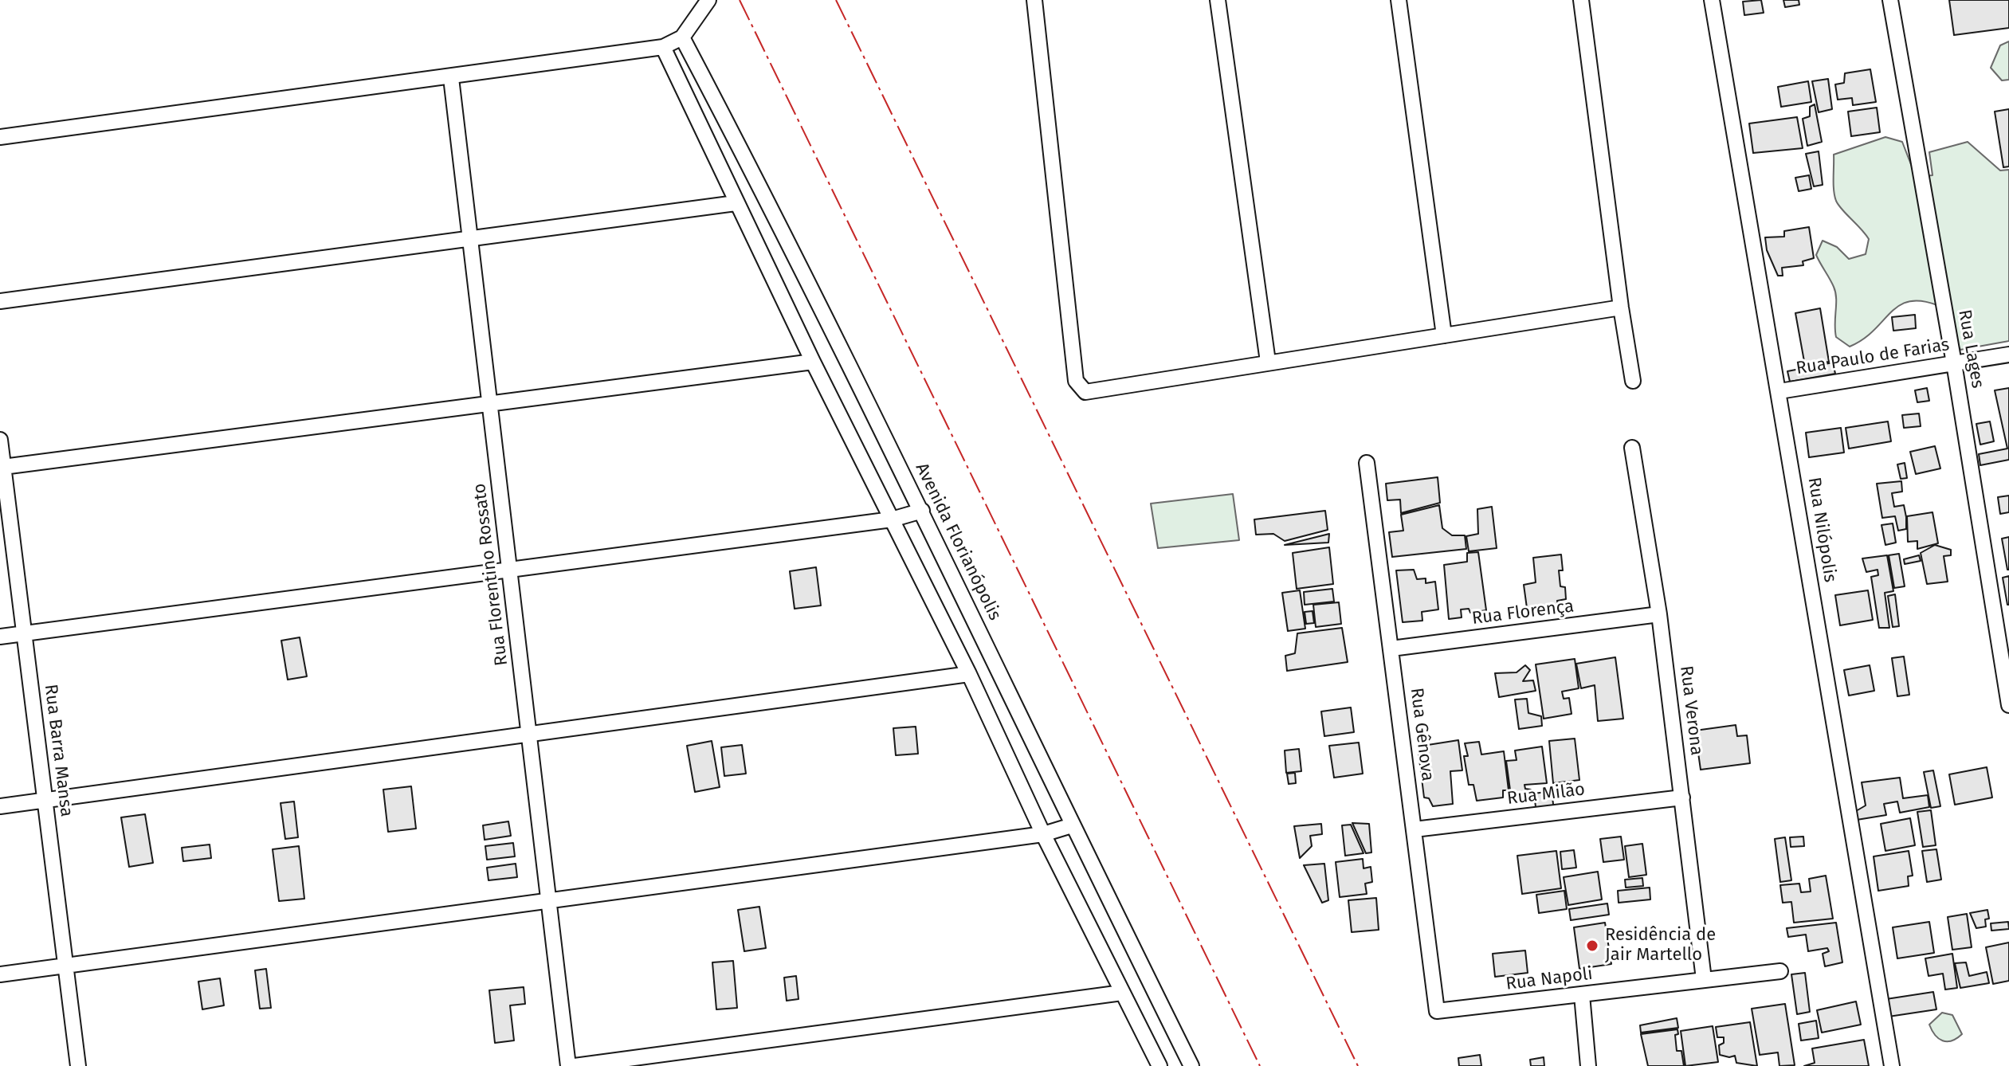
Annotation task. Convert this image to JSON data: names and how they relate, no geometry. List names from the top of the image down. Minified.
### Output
{"streets":{"street":["Rua Lages","Rua Paulo de Farias","Rua Nilópolis","Avenida Florianópolis","Rua Florentino Rossato","Rua Florença","Rua Verona","Rua Gênova","Rua Barra Mansa","Rua Milão","Rua Napoli"]},"crossings":[["Rua Lages","Rua Paulo de Farias"],["Rua Paulo de Farias","Rua Nilópolis"],["Rua Florença","Rua Verona"],["Rua Florença","Rua Gênova"],["Rua Verona","Rua Milão"],["Rua Verona","Rua Napoli"],["Rua Gênova","Rua Milão"],["Rua Gênova","Rua Napoli"]],"places":["Residência de Jair Martello"]}
